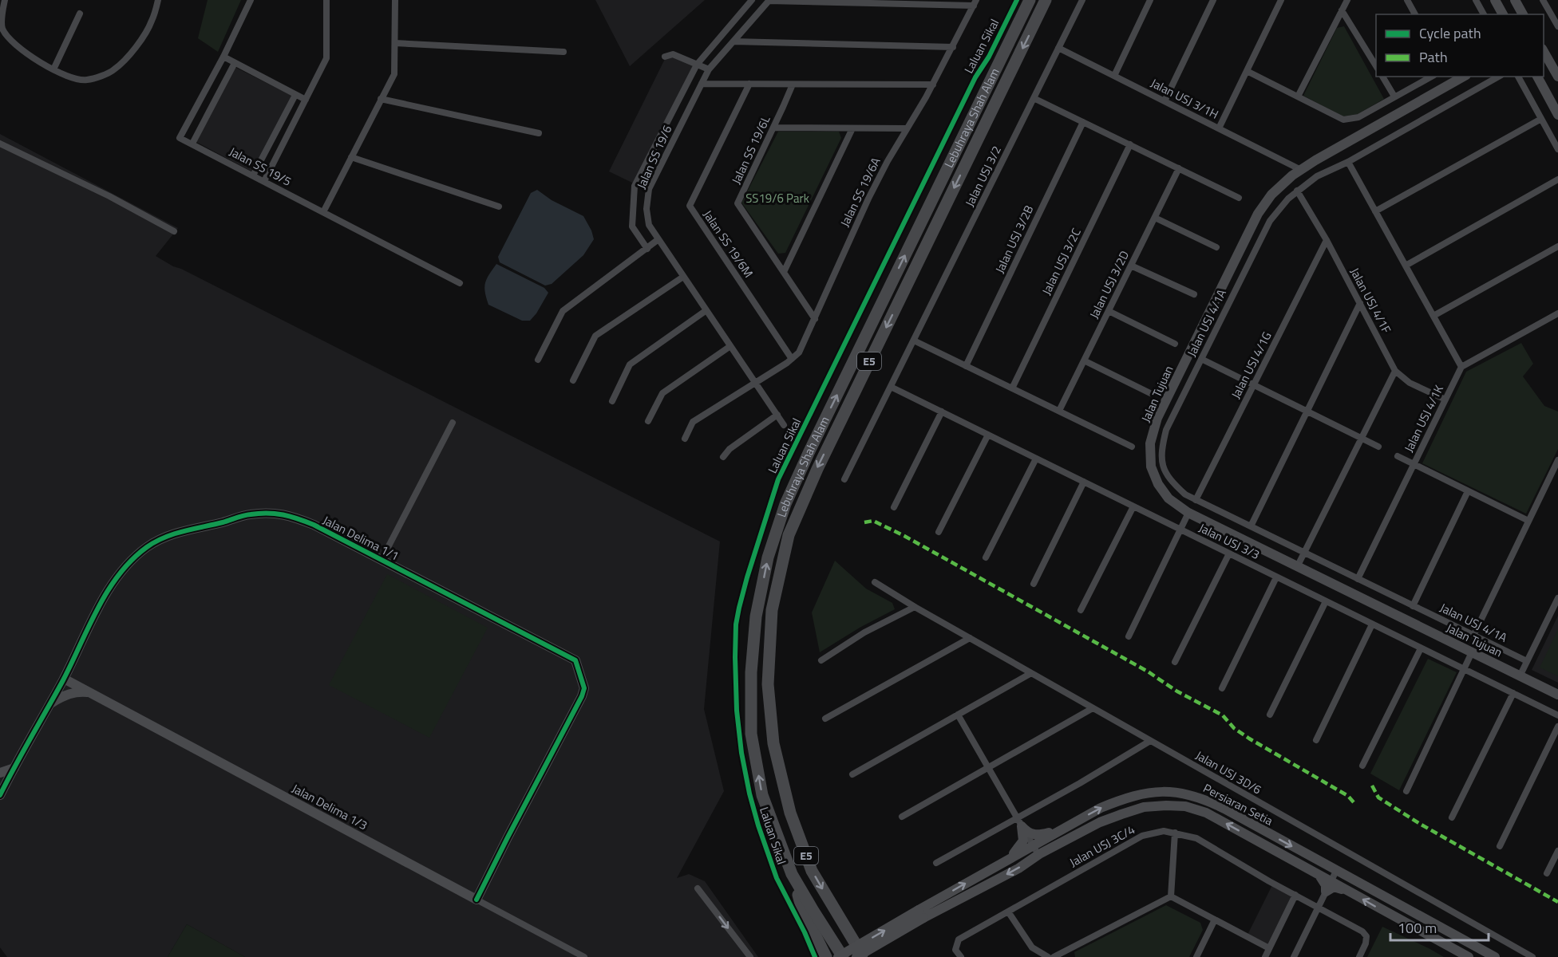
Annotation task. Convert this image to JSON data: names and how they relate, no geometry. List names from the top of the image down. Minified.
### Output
{"streets":{"highway":["Lebuhraya Shah Alam","E5"],"street":["Jalan USJ 3/1H","Jalan SS 19/6L","Jalan SS 19/6","Jalan SS 19/5","Jalan USJ 3/2","Jalan SS 19/6A","Jalan USJ 3/2B","Jalan SS 19/6M","Jalan USJ 3/2C","Jalan USJ 3/2D","Jalan USJ 4/1F","Jalan USJ 4/1A","Jalan USJ 4/1G","Jalan Tujuan","Jalan USJ 4/1K","Jalan Delima 1/1","Jalan USJ 3/3","Jalan USJ 3D/6","Persiaran Setia","Jalan Delima 1/3","Jalan USJ 3C/4"],"cycle path":["Laluan Sikal"]},"crossings":[["Jalan USJ 3/1H","Jalan USJ 3/2"],["Jalan USJ 3/1H","Jalan Tujuan"],["Jalan SS 19/6L","Jalan SS 19/6A"],["Jalan SS 19/6","Jalan SS 19/6A"],["Jalan USJ 3/2","Jalan USJ 3/3"],["Jalan SS 19/6A","Jalan SS 19/6M"],["Jalan USJ 4/1F","Jalan USJ 4/1A"],["Jalan USJ 4/1F","Jalan USJ 4/1G"],["Jalan USJ 4/1F","Jalan USJ 4/1K"],["Jalan USJ 4/1A","Jalan USJ 4/1G"],["Jalan USJ 4/1A","Jalan USJ 4/1K"],["Jalan Delima 1/1","Jalan Delima 1/3"]],"parks":["SS19/6 Park"],"legend":["Cycle path","Path"],"scale_bar":"100 m"}
